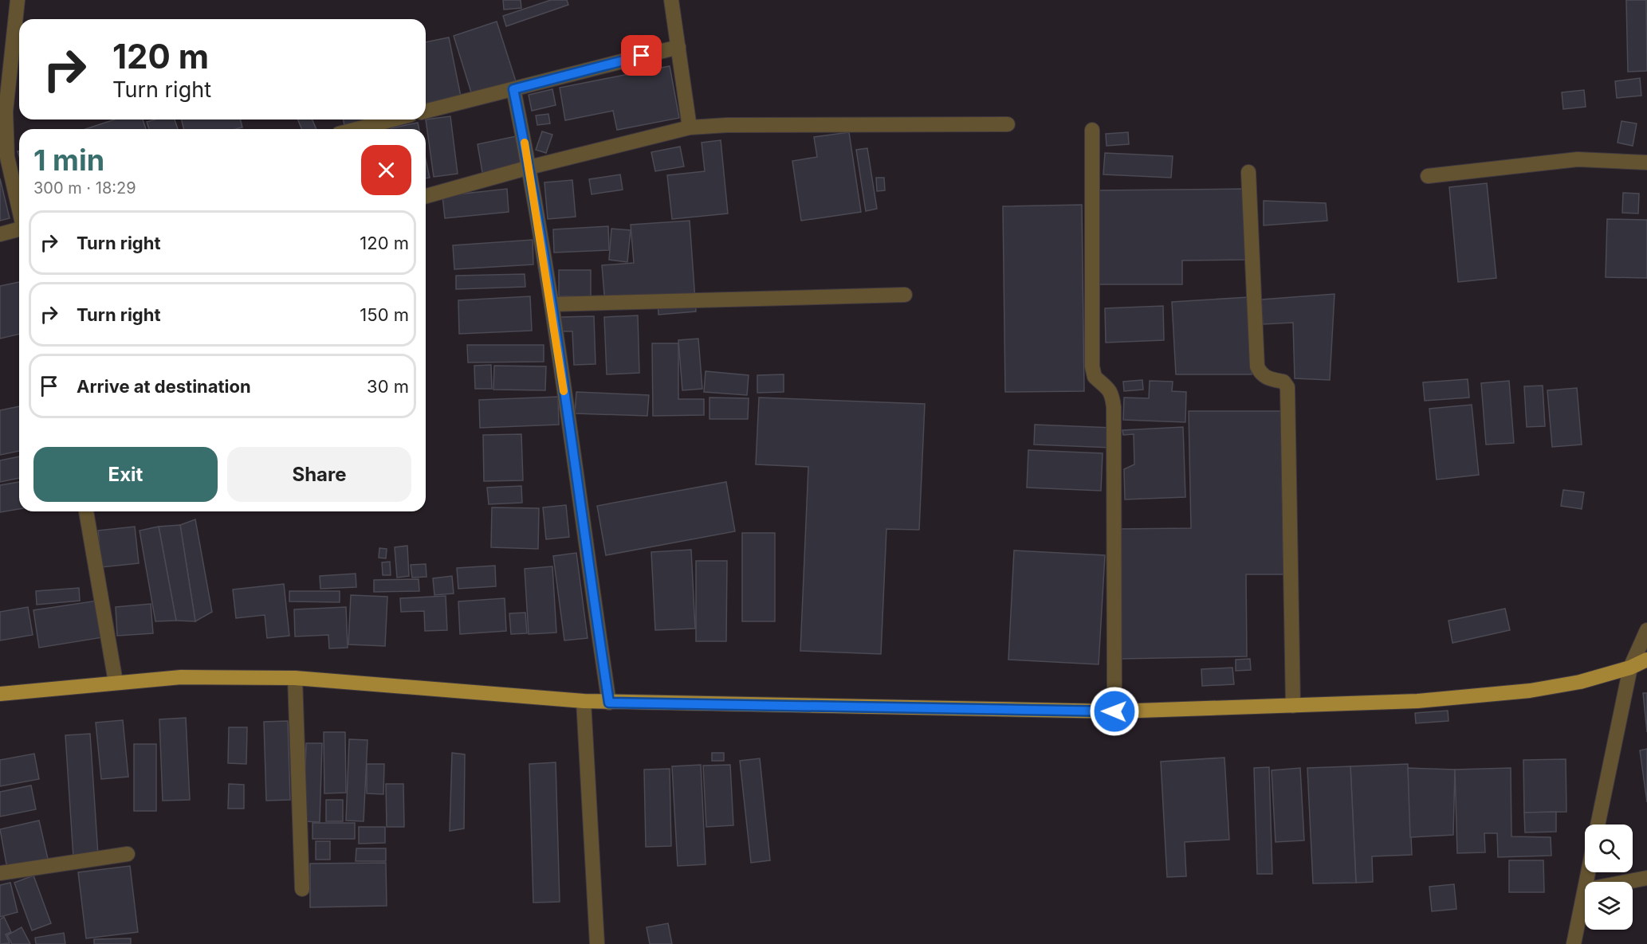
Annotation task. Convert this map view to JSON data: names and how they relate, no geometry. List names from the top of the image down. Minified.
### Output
{"page":{"turn":["120 m","Turn right"],"heading":["1 min","300 m · 18:29"],"list":[{"name":"Turn right","value":"120 m"},{"name":"Turn right","value":"150 m"},{"name":"Arrive at destination","value":"30 m"}],"buttons":["Exit","Share"]}}
